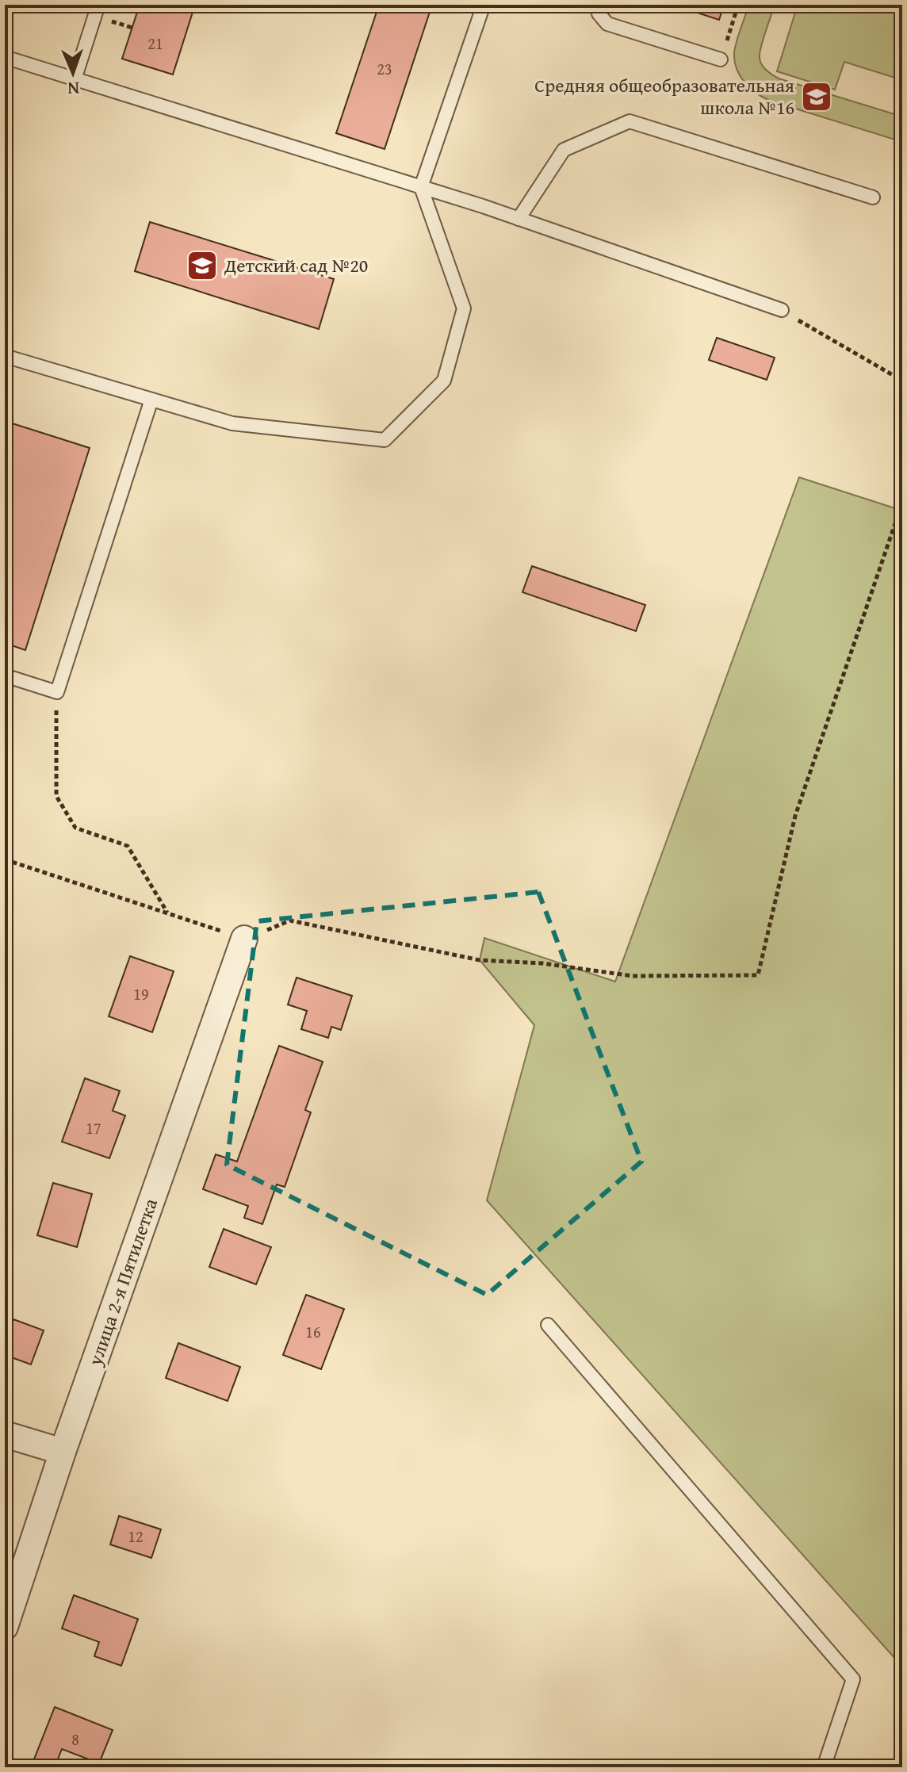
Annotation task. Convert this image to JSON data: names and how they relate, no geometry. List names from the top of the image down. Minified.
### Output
{"streets":{"street":["улица 2-я Пятилетка"]},"places":{"school or university":["Средняя общеобразовательная школа №16","Детский сад №20"]},"house_numbers":["21","23","19","17","16","12","8"],"north":"bottom"}
